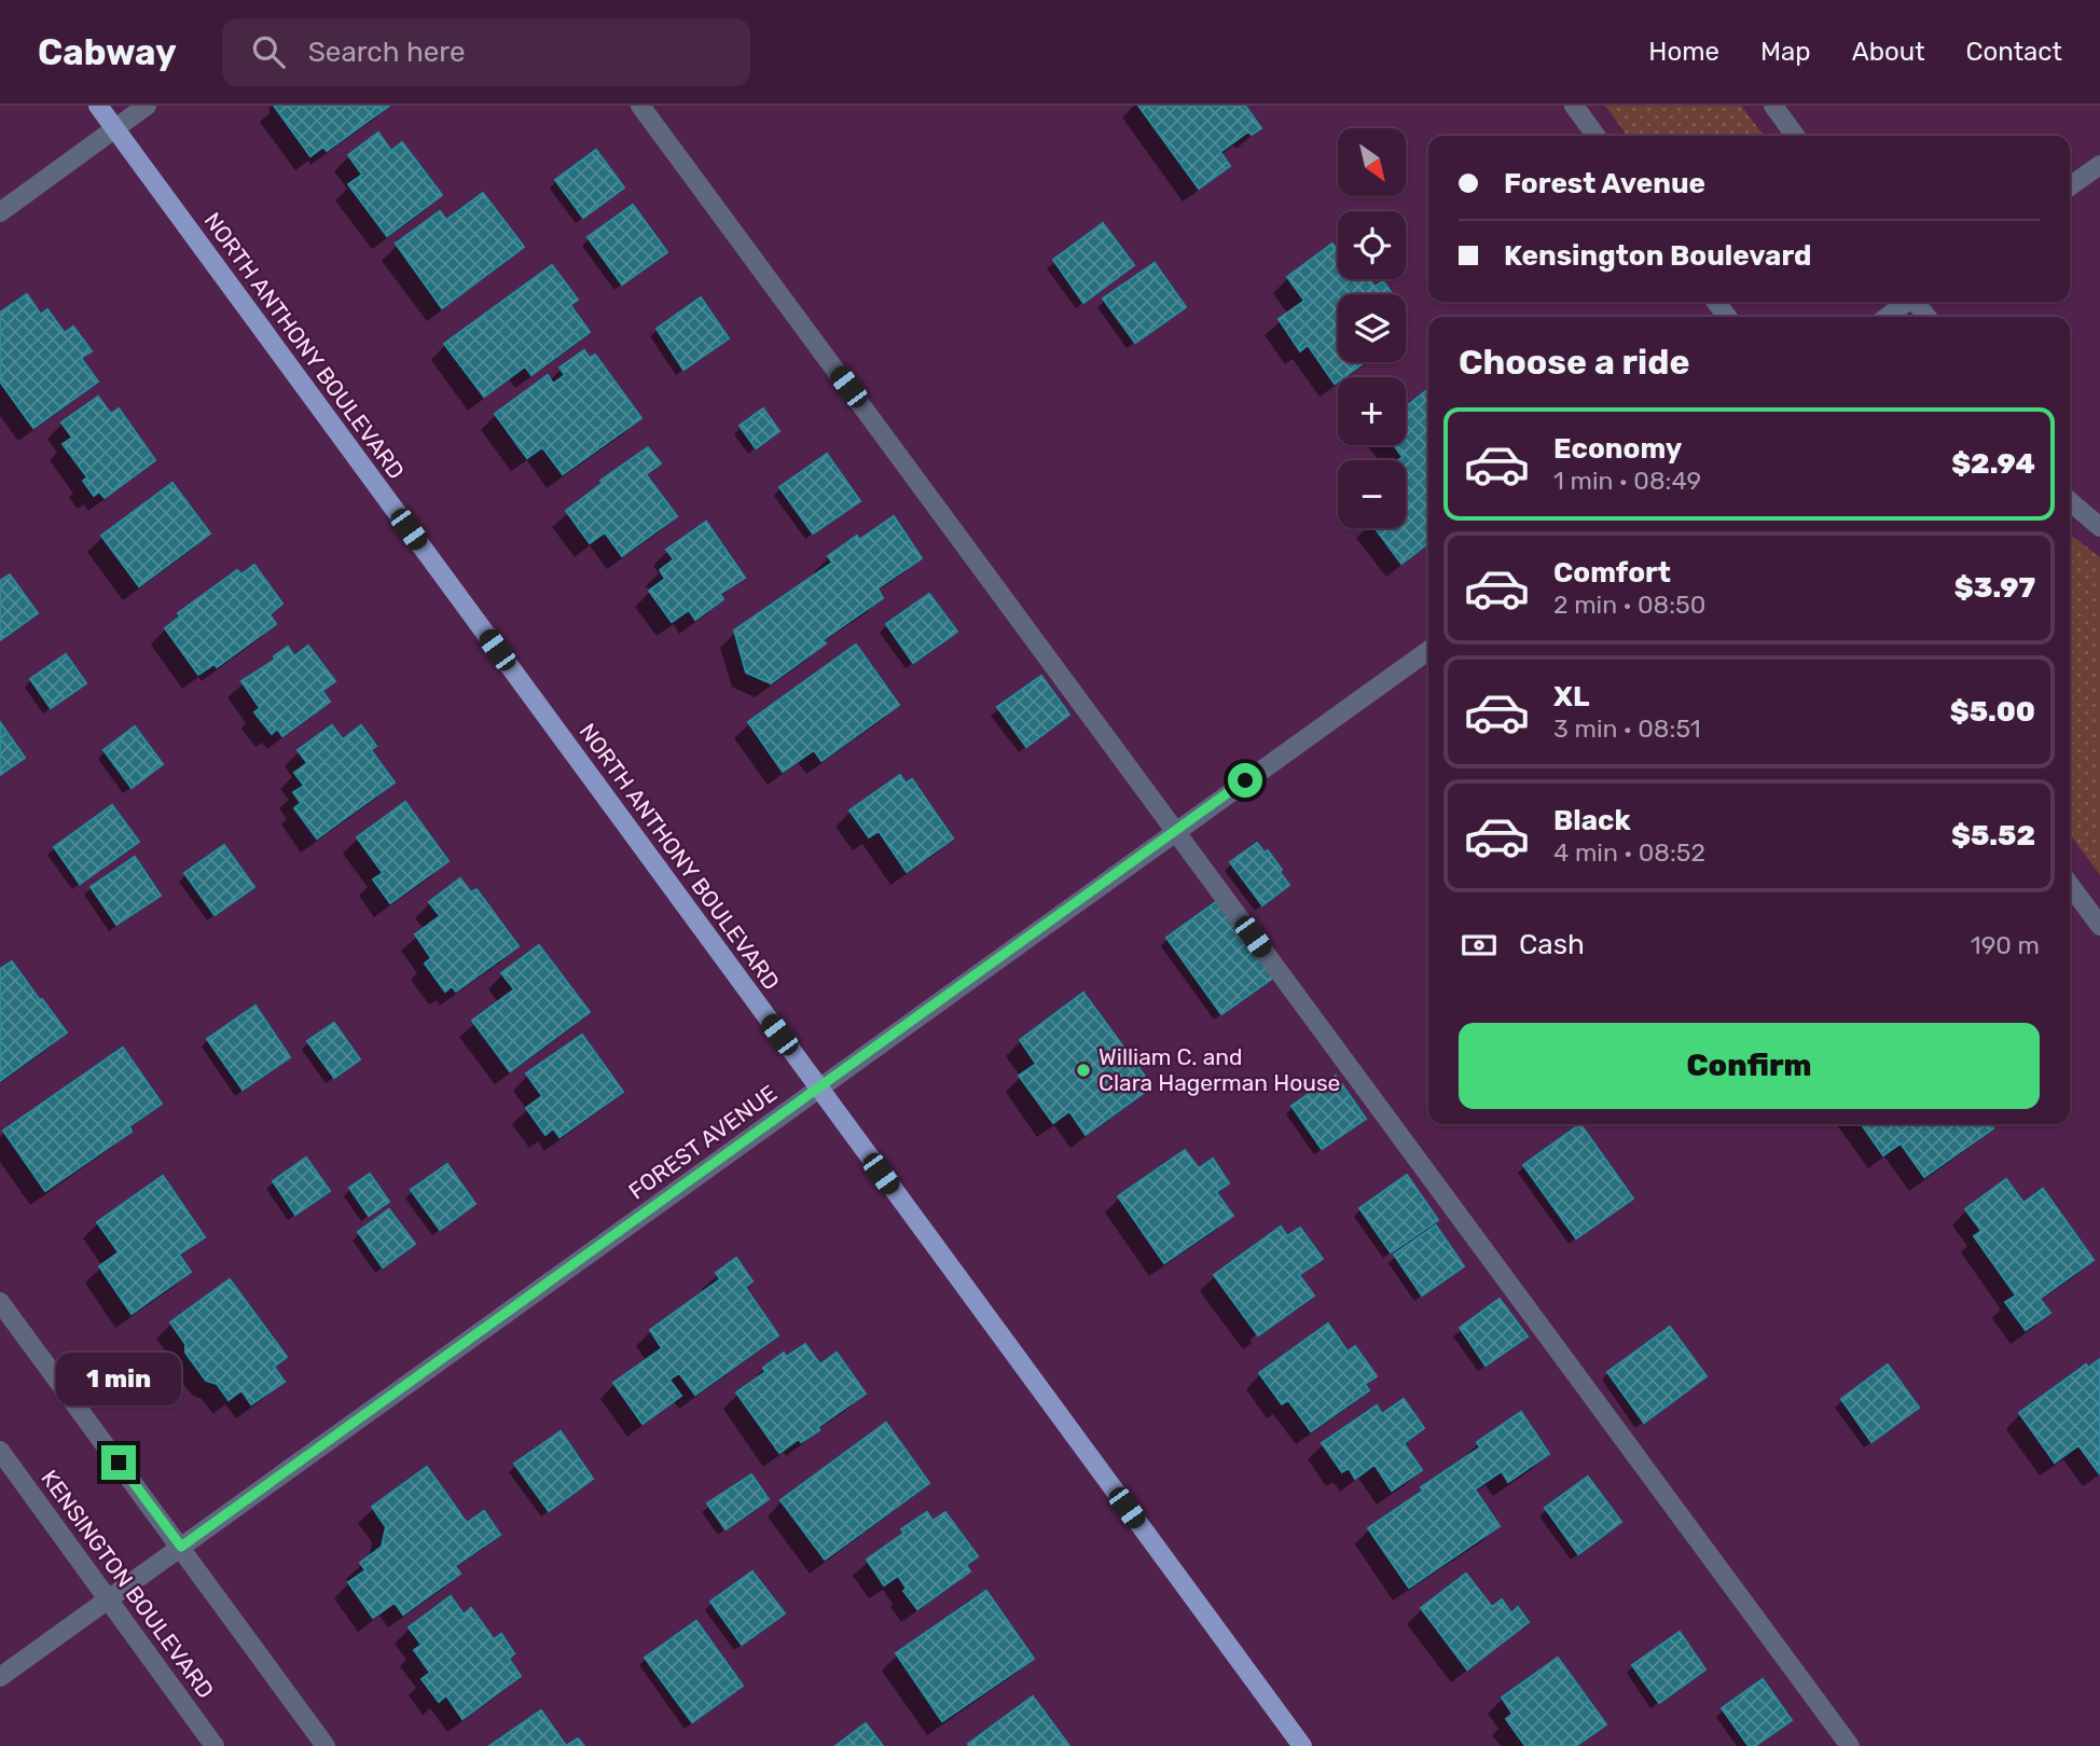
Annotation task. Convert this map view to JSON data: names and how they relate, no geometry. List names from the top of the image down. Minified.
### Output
{"streets":{"main road":["NORTH ANTHONY BOULEVARD"],"street":["FOREST AVENUE","KENSINGTON BOULEVARD"]},"crossings":[["NORTH ANTHONY BOULEVARD","FOREST AVENUE"],["FOREST AVENUE","KENSINGTON BOULEVARD"]],"places":["William C. and Clara Hagerman House"],"north":"bottom right","page":{"header":"Cabway","search":"Search here","nav":["Home","Map","About","Contact"],"map_buttons":["+","−"],"banner":["Forest Avenue","Kensington Boulevard"],"heading":"Choose a ride","list":[{"name":"Economy","note":"1 min · 08:49","value":"$2.94"},{"name":"Comfort","note":"2 min · 08:50","value":"$3.97"},{"name":"XL","note":"3 min · 08:51","value":"$5.00"},{"name":"Black","note":"4 min · 08:52","value":"$5.52"}],"pay":["Cash","190 m"],"buttons":"Confirm","bubble":"1 min"}}
